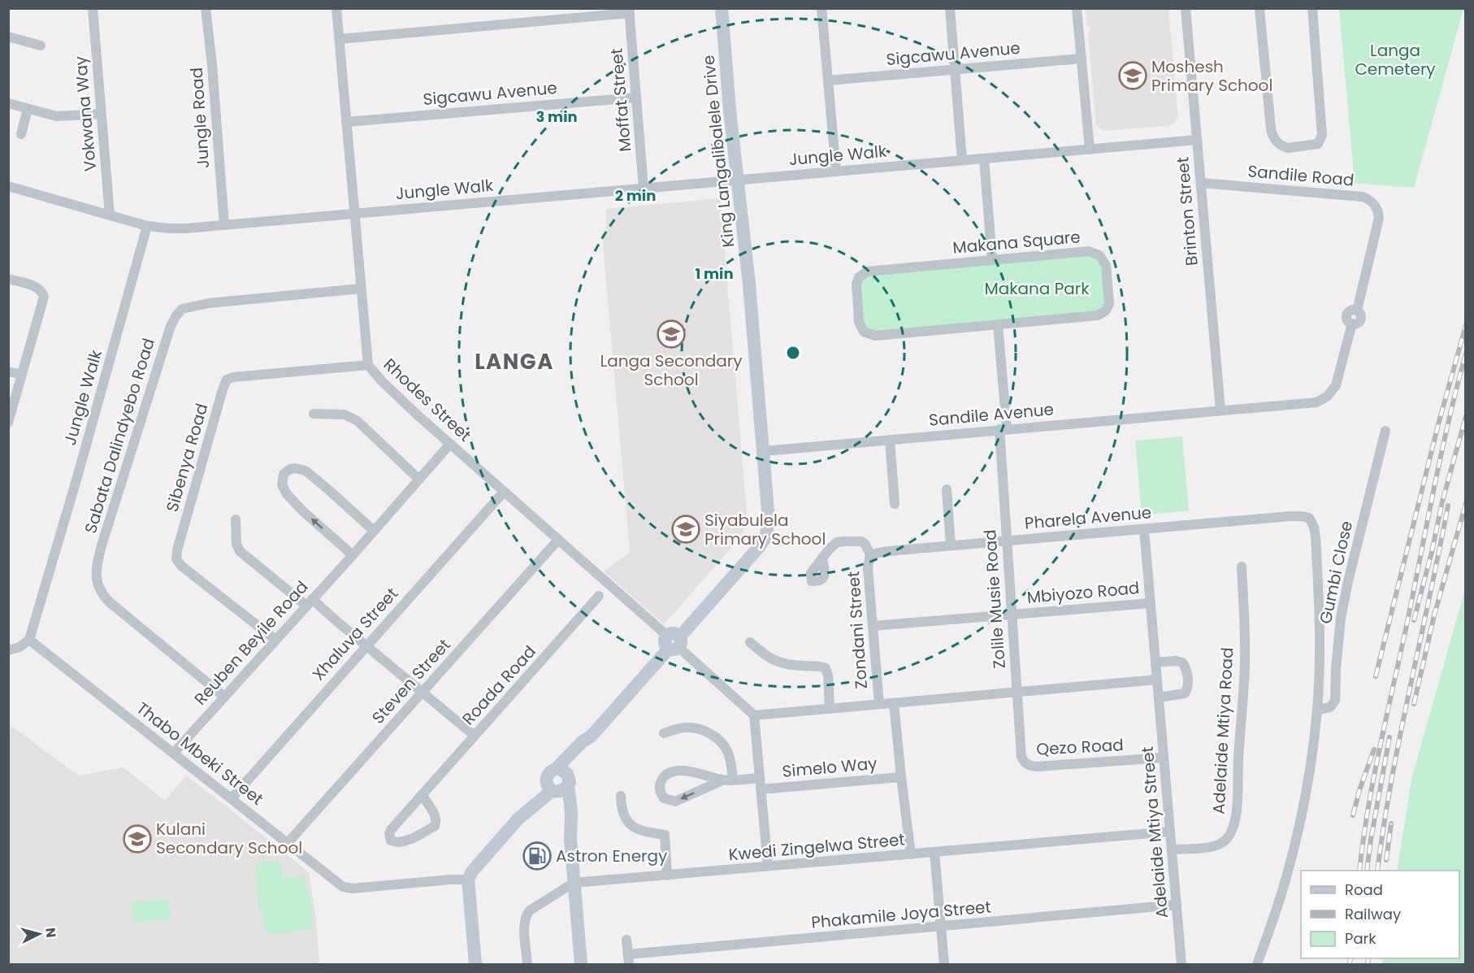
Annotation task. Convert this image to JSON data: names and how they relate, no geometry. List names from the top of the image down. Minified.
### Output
{"streets":{"street":["Sigcawu Avenue","Moffat Street","Vokwana Way","Jungle Road","King Langalibalele Drive","Jungle Walk","Sandile Road","Brinton Street","Makana Square","Rhodes Street","Sandile Avenue","Sabata Dalindyebo Road","Sibenya Road","Pharela Avenue","Gumbi Close","Mbiyozo Road","Zolile Musie Road","Zondani Street","Xhaluva Street","Reuben Beyile Road","Steven Street","Roada Road","Adelaide Mtiya Road","Qezo Road","Thabo Mbeki Street","Simelo Way","Adelaide Mtiya Street","Kwedi Zingelwa Street","Phakamile Joya Street"]},"crossings":[["Sigcawu Avenue","Moffat Street"],["Sigcawu Avenue","Rhodes Street"],["Moffat Street","Jungle Walk"],["Jungle Road","Jungle Walk"],["King Langalibalele Drive","Jungle Walk"],["King Langalibalele Drive","Rhodes Street"],["King Langalibalele Drive","Sandile Avenue"],["Jungle Walk","Brinton Street"],["Jungle Walk","Rhodes Street"],["Jungle Walk","Thabo Mbeki Street"],["Sandile Road","Brinton Street"],["Sandile Road","Sandile Avenue"],["Brinton Street","Sandile Avenue"],["Makana Square","Zolile Musie Road"],["Rhodes Street","Sabata Dalindyebo Road"],["Rhodes Street","Sibenya Road"],["Rhodes Street","Xhaluva Street"],["Rhodes Street","Reuben Beyile Road"],["Rhodes Street","Steven Street"],["Sandile Avenue","Zolile Musie Road"],["Sabata Dalindyebo Road","Reuben Beyile Road"],["Sibenya Road","Reuben Beyile Road"],["Pharela Avenue","Gumbi Close"],["Pharela Avenue","Zolile Musie Road"],["Pharela Avenue","Zondani Street"],["Pharela Avenue","Adelaide Mtiya Street"],["Mbiyozo Road","Zolile Musie Road"],["Mbiyozo Road","Zondani Street"],["Mbiyozo Road","Adelaide Mtiya Street"],["Zolile Musie Road","Qezo Road"],["Xhaluva Street","Thabo Mbeki Street"],["Reuben Beyile Road","Thabo Mbeki Street"],["Steven Street","Thabo Mbeki Street"],["Adelaide Mtiya Road","Adelaide Mtiya Street"],["Qezo Road","Adelaide Mtiya Street"],["Adelaide Mtiya Street","Kwedi Zingelwa Street"],["Adelaide Mtiya Street","Phakamile Joya Street"]],"districts":["LANGA"],"parks":["Langa Cemetery","Makana Park"],"places":{"school or university":["Moshesh Primary School","Langa Secondary School","Siyabulela Primary School","Kulani Secondary School"],"fuel station":["Astron Energy"]},"legend":["Road","Railway","Park"],"north":"right","rings":["3 min","2 min","1 min"]}
